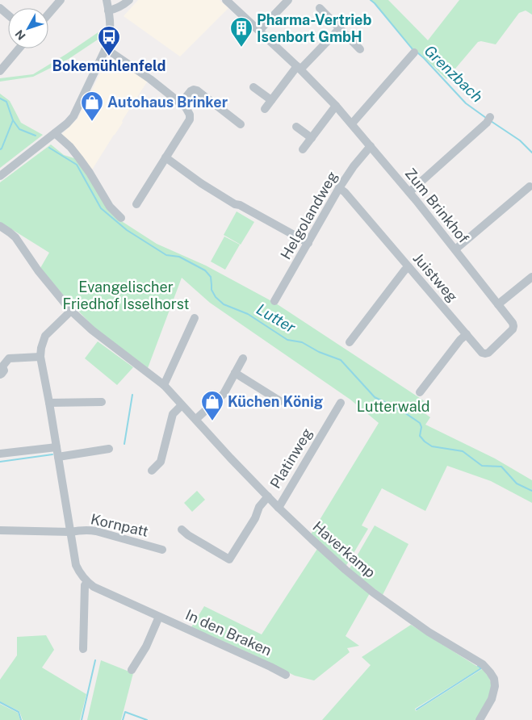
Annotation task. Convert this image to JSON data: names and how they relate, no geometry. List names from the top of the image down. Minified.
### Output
{"streets":{"street":["Zum Brinkhof","Helgolandweg","Juistweg","Platinweg","Kornpatt","Haverkamp","In den Braken"]},"crossings":[["Zum Brinkhof","Helgolandweg"],["Zum Brinkhof","Juistweg"],["Helgolandweg","Juistweg"],["Platinweg","Haverkamp"],["Kornpatt","In den Braken"]],"water":["Grenzbach","Lutter"],"parks":["Evangelischer Friedhof Isselhorst","Lutterwald"],"places":{"building":["Pharma-Vertrieb Isenbort GmbH"],"bus stop":["Bokemühlenfeld"],"shop":["Autohaus Brinker","Küchen König"]},"north":"bottom left"}
